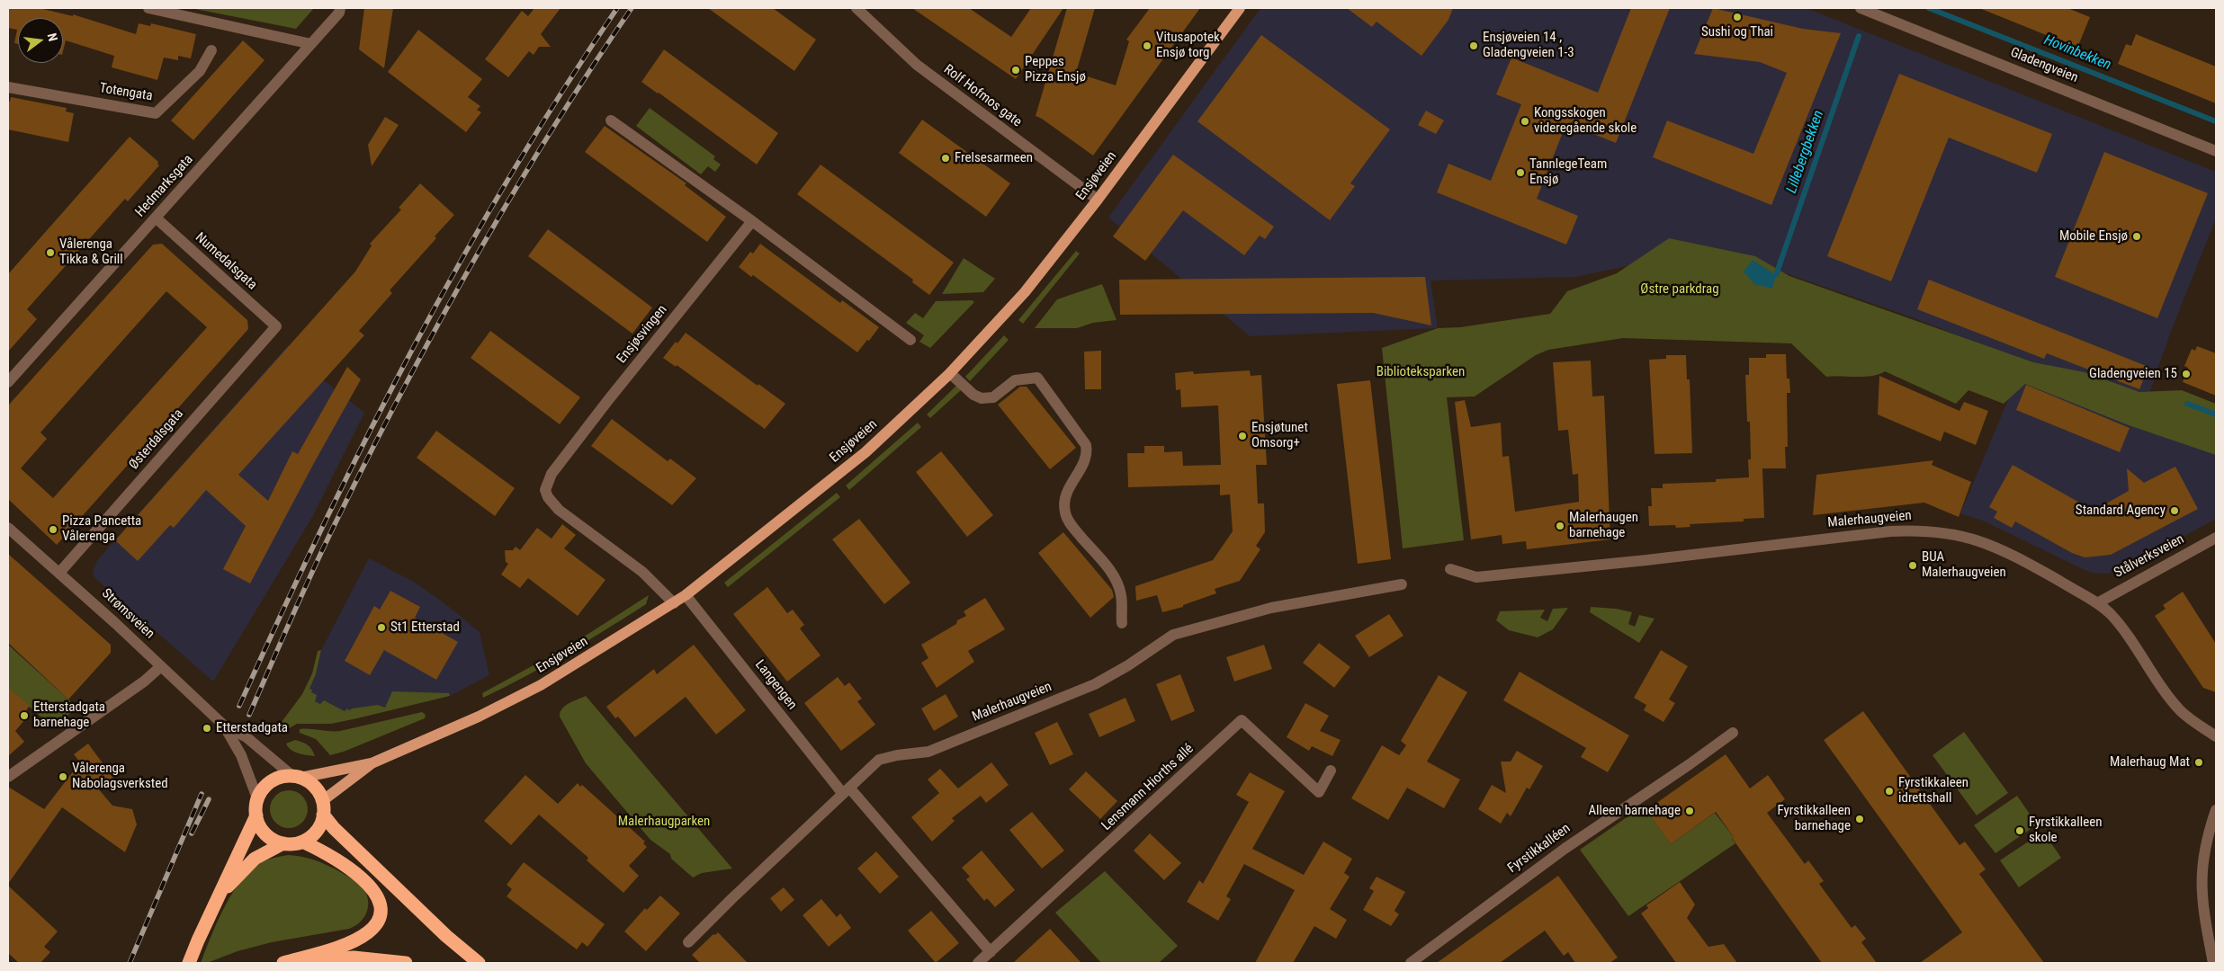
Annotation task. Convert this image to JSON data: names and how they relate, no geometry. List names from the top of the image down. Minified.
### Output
{"streets":{"highway":["Strømsveien"],"main road":["Ensjøveien"],"street":["Gladengveien","Totengata","Rolf Hofmos gate","Hedmarksgata","Numedalsgata","Ensjøsvingen","Østerdalsgata","Malerhaugveien","Stålverksveien","Langengen","Lensmann Hiorths allé","Fyrstikkalléen"]},"crossings":[["Rolf Hofmos gate","Ensjøveien"],["Ensjøveien","Ensjøsvingen"],["Ensjøveien","Strømsveien"],["Ensjøveien","Langengen"],["Hedmarksgata","Numedalsgata"],["Numedalsgata","Østerdalsgata"],["Østerdalsgata","Strømsveien"],["Malerhaugveien","Stålverksveien"],["Malerhaugveien","Langengen"],["Langengen","Lensmann Hiorths allé"]],"water":["Hovinbekken","Lillebergbekken"],"parks":["Østre parkdrag","Biblioteksparken","Malerhaugparken"],"places":["Sushi og Thai","Vitusapotek Ensjø torg","Ensjøveien 14 , Gladengveien 1-3","Peppes Pizza Ensjø","Kongsskogen videregående skole","Frelsesarmeen","TannlegeTeam Ensjø","Mobile Ensjø","Vålerenga Tikka & Grill","Gladengveien 15","Ensjøtunet Omsorg+","Standard Agency","Malerhaugen barnehage","Pizza Pancetta Vålerenga","BUA Malerhaugveien","St1 Etterstad","Etterstadgata barnehage","Etterstadgata","Malerhaug Mat","Vålerenga Nabolagsverksted","Fyrstikkaleen idrettshall","Alleen barnehage","Fyrstikkalleen barnehage","Fyrstikkalleen skole"],"north":"right"}
